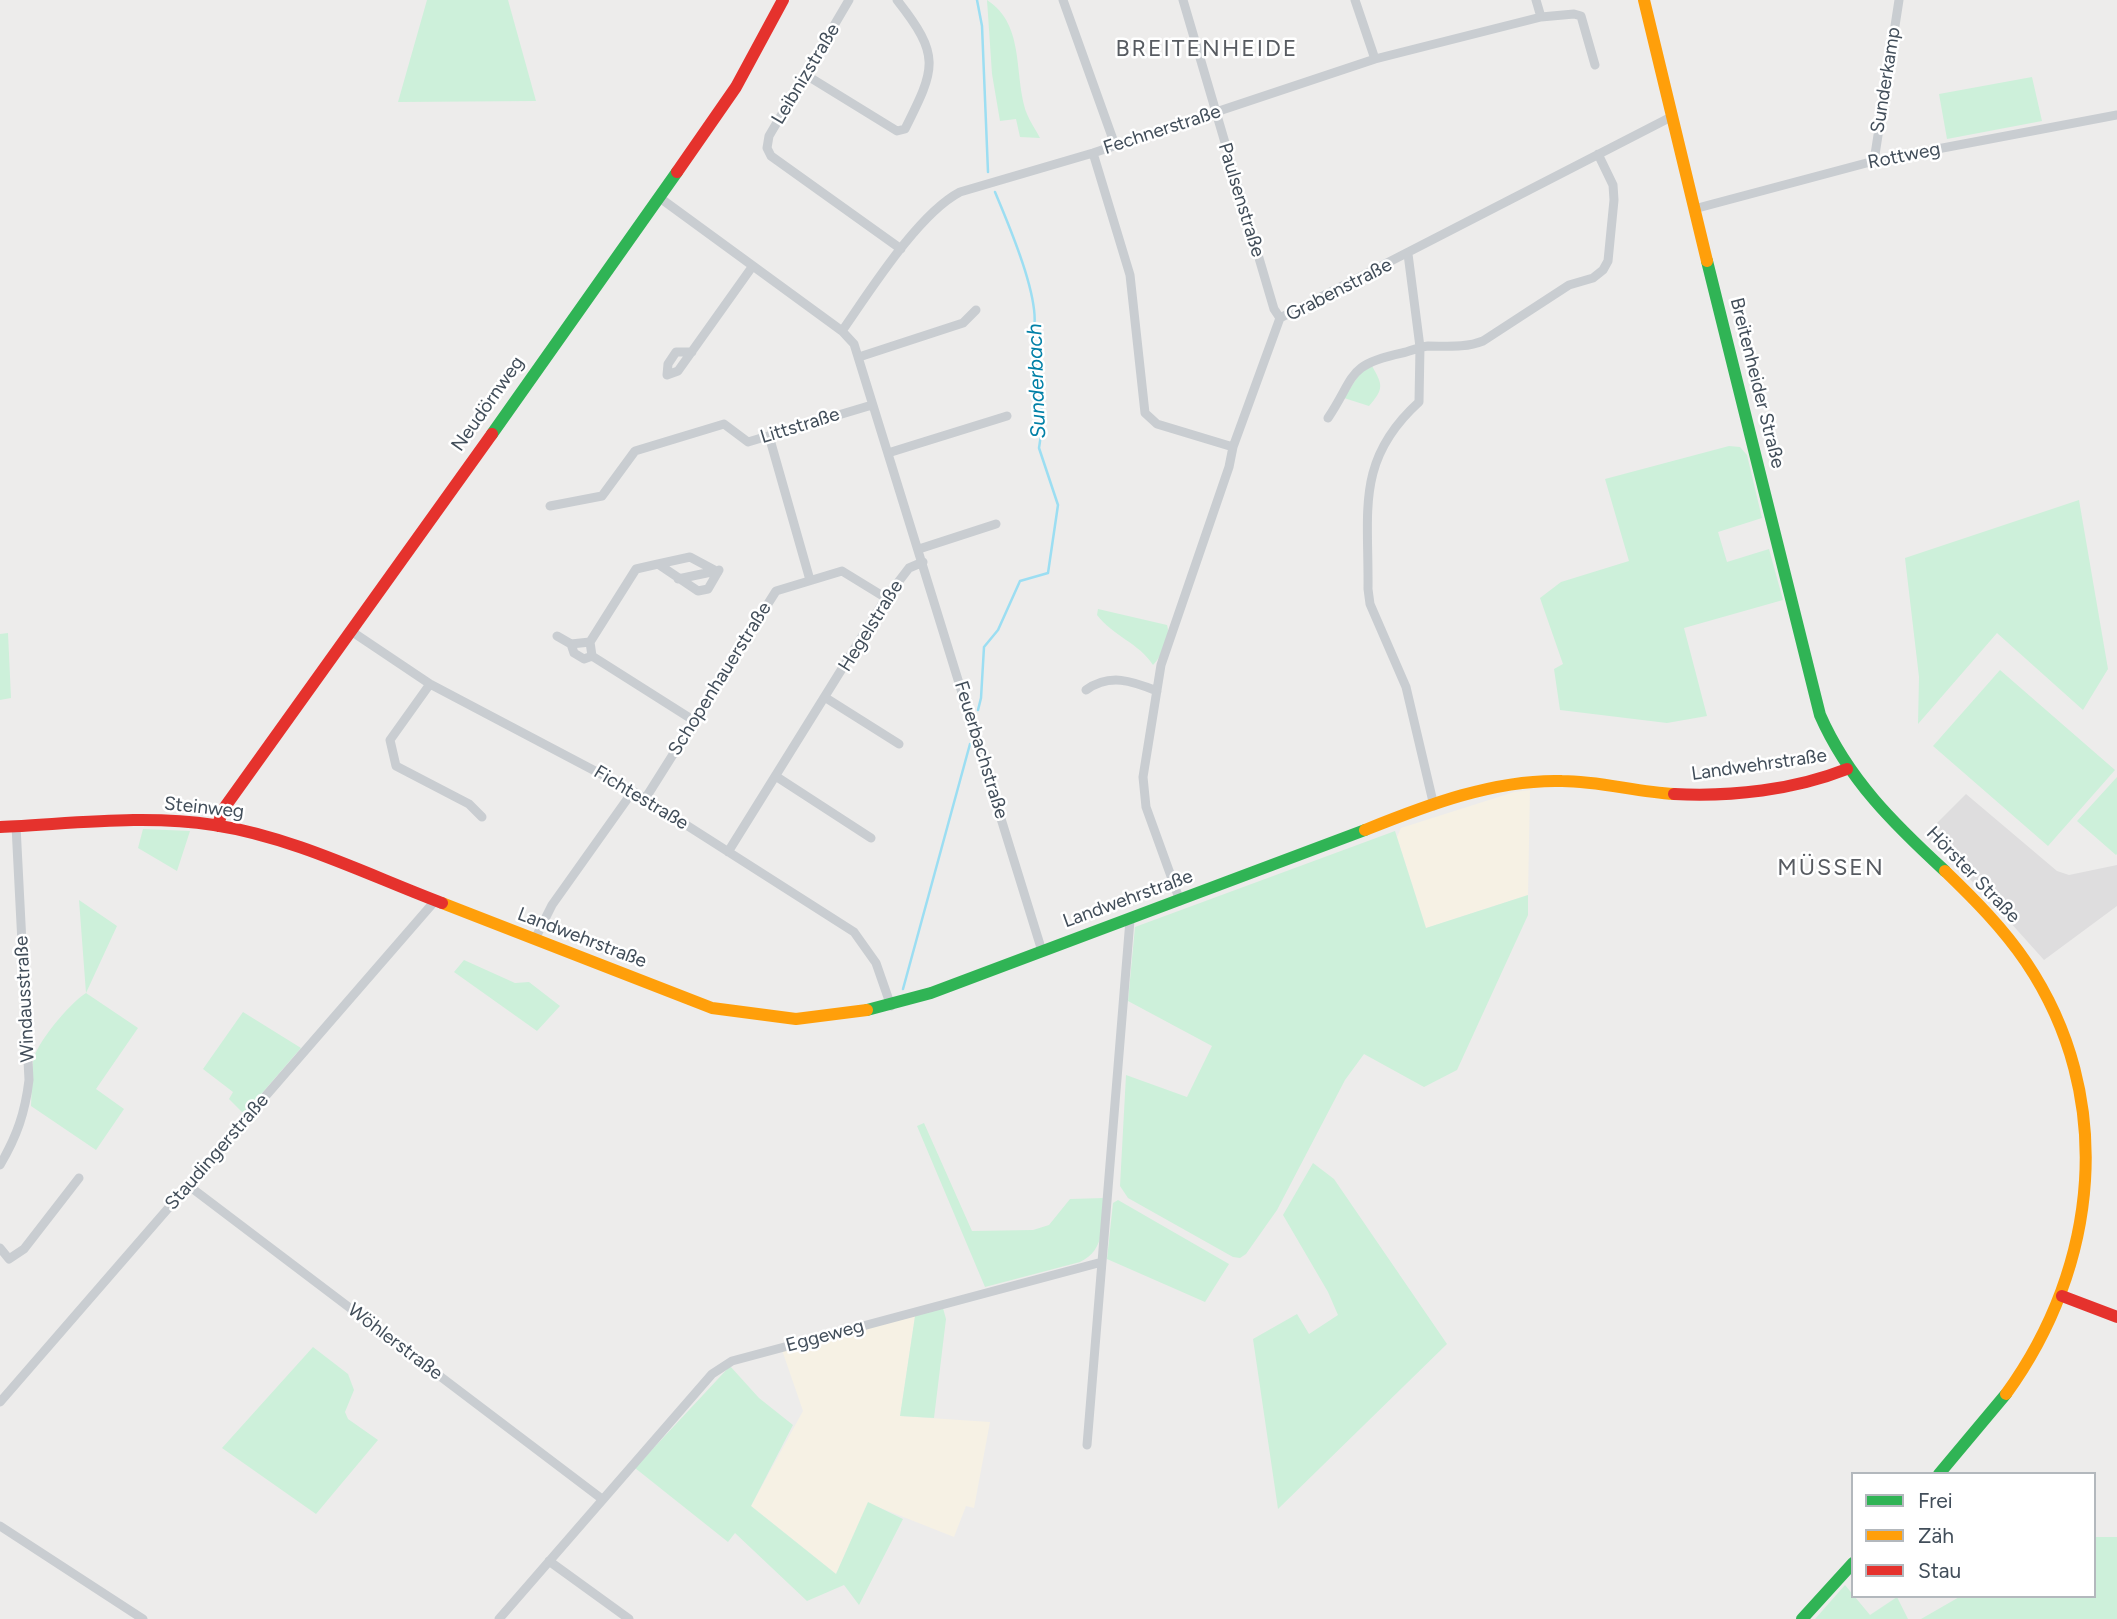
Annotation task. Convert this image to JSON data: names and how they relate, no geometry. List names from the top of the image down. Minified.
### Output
{"streets":{"street":["Leibnizstraße","Sunderkamp","Fechnerstraße","Rottweg","Paulsenstraße","Grabenstraße","Breitenheider Straße","Neudörnweg","Littstraße","Hegelstraße","Schopenhauerstraße","Feuerbachstraße","Landwehrstraße","Fichtestraße","Steinweg","Hörster Straße","Windausstraße","Staudingerstraße","Eggeweg","Wöhlerstraße"]},"crossings":[["Leibnizstraße","Fechnerstraße"],["Sunderkamp","Rottweg"],["Fechnerstraße","Paulsenstraße"],["Fechnerstraße","Feuerbachstraße"],["Rottweg","Breitenheider Straße"],["Paulsenstraße","Grabenstraße"],["Grabenstraße","Breitenheider Straße"],["Grabenstraße","Landwehrstraße"],["Breitenheider Straße","Landwehrstraße"],["Breitenheider Straße","Hörster Straße"],["Neudörnweg","Feuerbachstraße"],["Neudörnweg","Fichtestraße"],["Neudörnweg","Steinweg"],["Littstraße","Feuerbachstraße"],["Hegelstraße","Schopenhauerstraße"],["Hegelstraße","Feuerbachstraße"],["Hegelstraße","Fichtestraße"],["Schopenhauerstraße","Fichtestraße"],["Feuerbachstraße","Landwehrstraße"],["Landwehrstraße","Fichtestraße"],["Landwehrstraße","Steinweg"],["Landwehrstraße","Hörster Straße"],["Landwehrstraße","Staudingerstraße"],["Steinweg","Windausstraße"],["Steinweg","Staudingerstraße"],["Staudingerstraße","Wöhlerstraße"],["Eggeweg","Wöhlerstraße"]],"districts":["BREITENHEIDE","MÜSSEN"],"water":["Sunderbach"],"legend":["Frei","Zäh","Stau"]}
